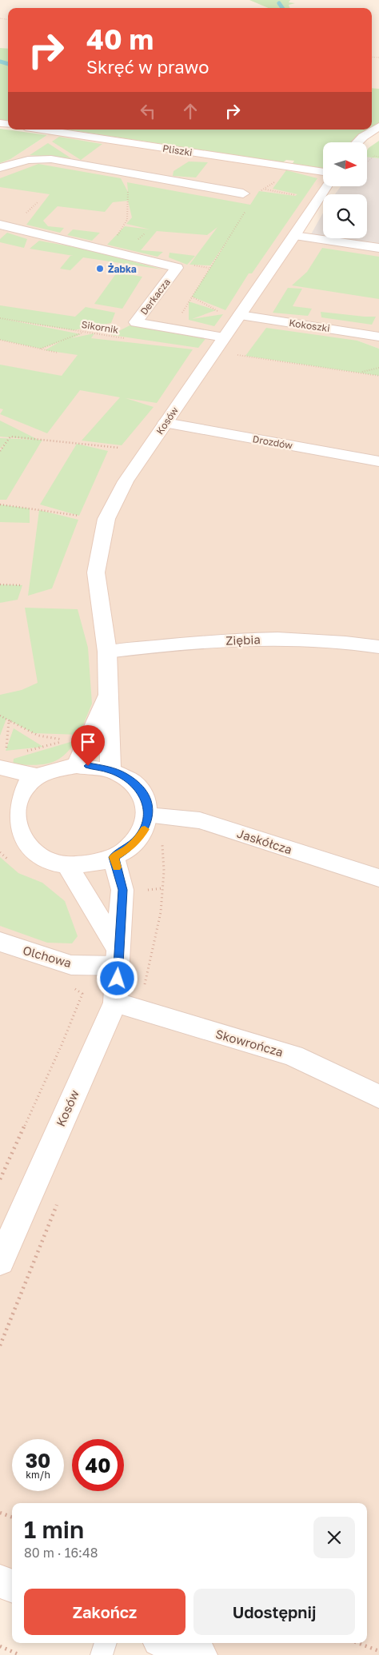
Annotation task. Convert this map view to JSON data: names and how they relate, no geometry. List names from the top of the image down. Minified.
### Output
{"streets":{"street":["Pliszki","Derkacza","Kokoszki","Kosów","Drozdów","Ziębia","Jaskółcza","Olchowa","Skowrończa"],"path":["Sikornik"]},"crossings":[["Derkacza","Kosów"],["Kokoszki","Kosów"],["Kosów","Drozdów"],["Kosów","Ziębia"],["Kosów","Jaskółcza"],["Kosów","Olchowa"],["Kosów","Skowrończa"]],"places":["Żabka"],"north":"right","page":{"turn":["40 m","Skręć w prawo"],"speed":"30 km/h","limit":"40","heading":["1 min","80 m · 16:48"],"buttons":["Zakończ","Udostępnij"]}}
